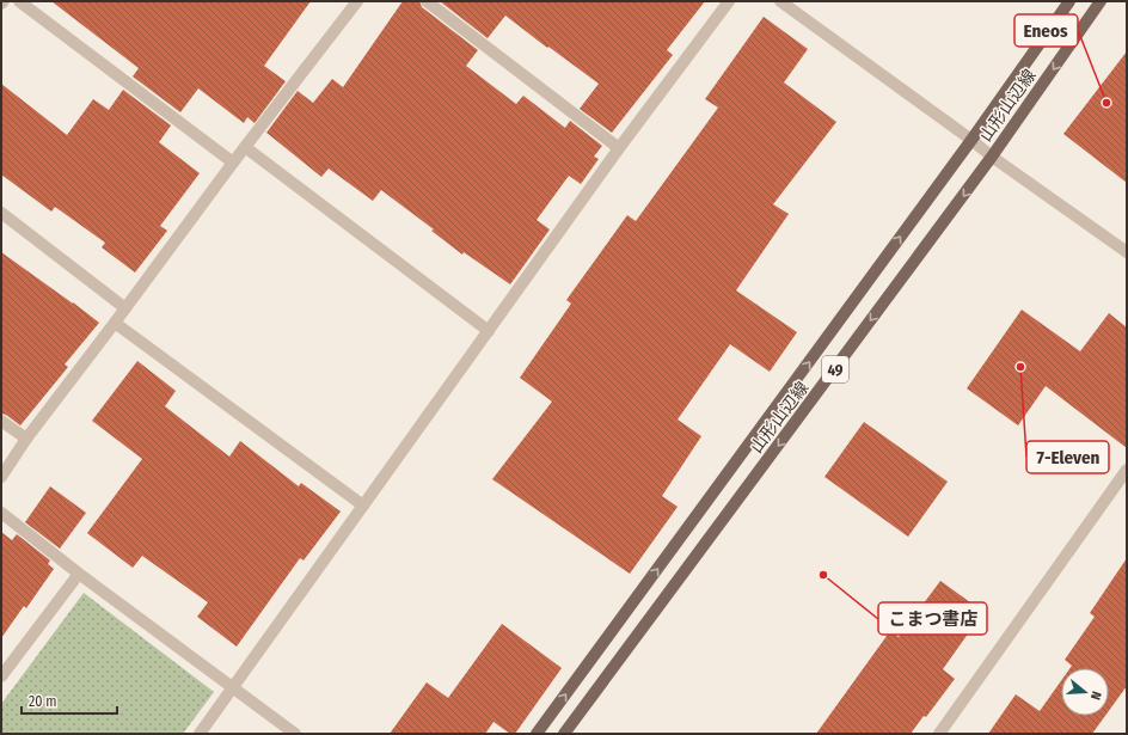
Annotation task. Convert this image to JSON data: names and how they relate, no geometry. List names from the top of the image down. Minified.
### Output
{"streets":{"main road":["山形山辺線","49"]},"places":["Eneos","7-Eleven","こまつ書店"],"scale_bar":"20 m","north":"right"}
